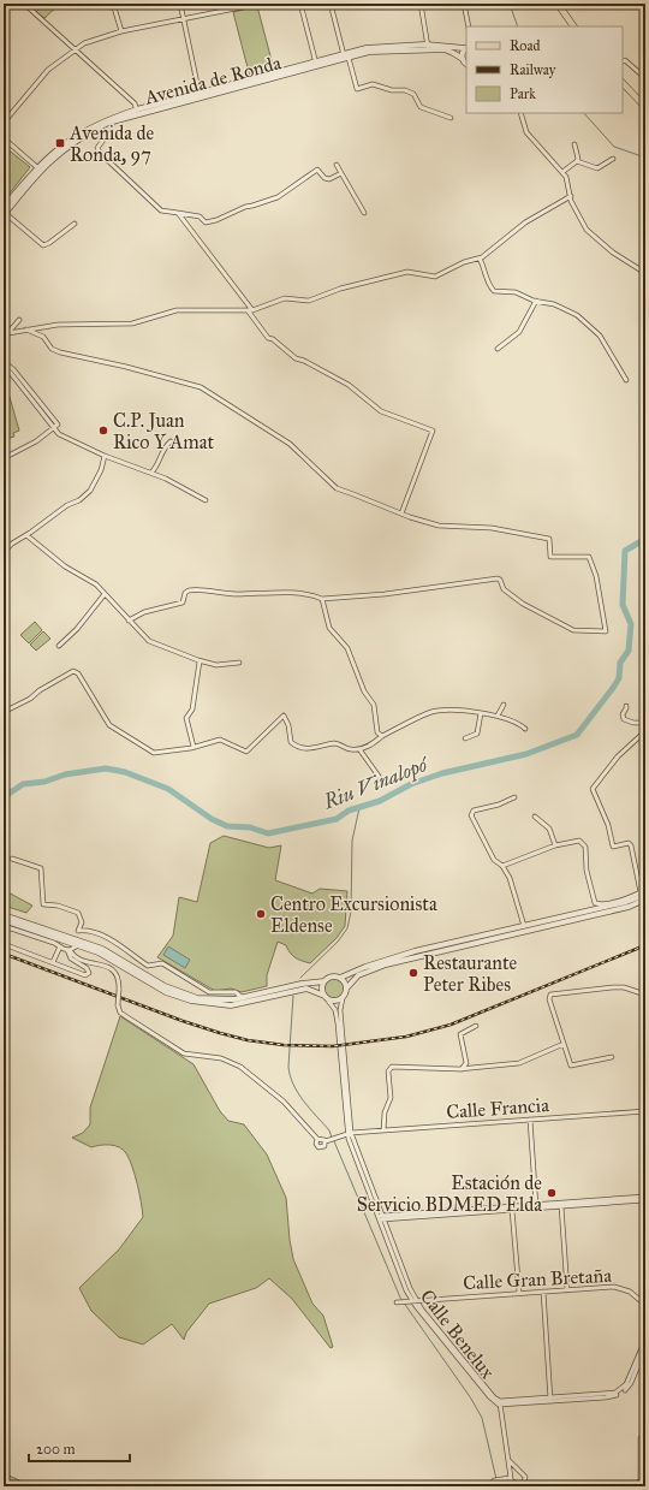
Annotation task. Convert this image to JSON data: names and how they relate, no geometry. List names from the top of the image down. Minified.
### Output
{"streets":{"street":["Avenida de Ronda","Calle Francia","Calle Gran Bretaña","Calle Benelux"]},"crossings":[["Calle Francia","Calle Benelux"],["Calle Gran Bretaña","Calle Benelux"]],"water":["Riu Vinalopó"],"places":{"transit":["Avenida de Ronda, 97"],"other":["C.P. Juan Rico Y Amat","Centro Excursionista Eldense","Restaurante Peter Ribes","Estación de Servicio BDMED Elda"]},"legend":["Road","Railway","Park"],"scale_bar":"200 m"}
